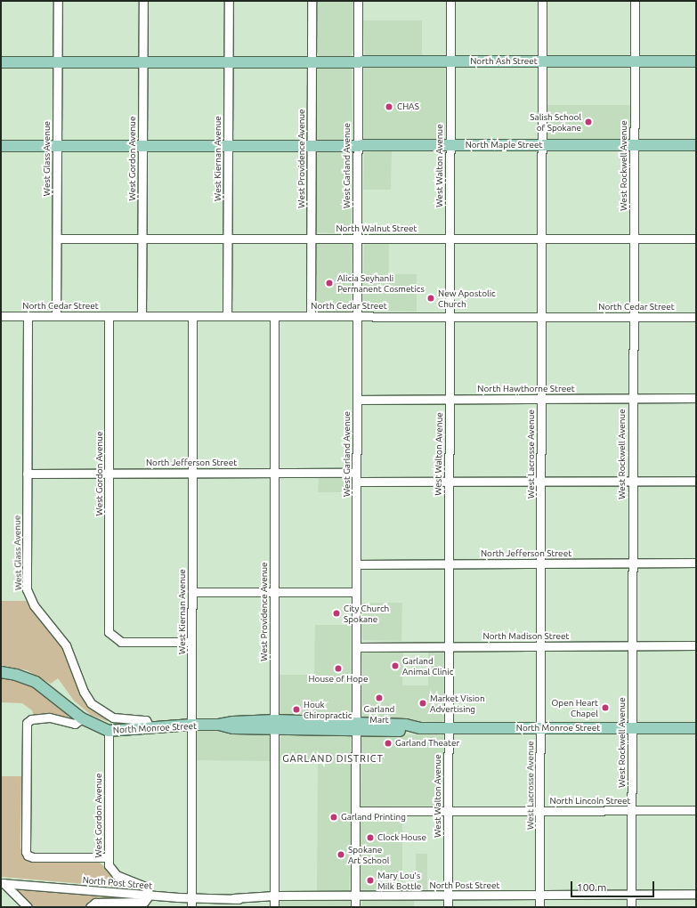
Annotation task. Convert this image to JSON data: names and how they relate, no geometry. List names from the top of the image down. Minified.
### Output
{"streets":{"main road":["North Ash Street","North Maple Street","North Monroe Street"],"street":["West Glass Avenue","West Gordon Avenue","West Kiernan Avenue","West Providence Avenue","West Garland Avenue","West Walton Avenue","West Rockwell Avenue","North Walnut Street","North Cedar Street","North Hawthorne Street","West Lacrosse Avenue","North Jefferson Street","North Madison Street","North Lincoln Street","North Post Street"]},"crossings":[["North Ash Street","West Glass Avenue"],["North Ash Street","West Gordon Avenue"],["North Ash Street","West Kiernan Avenue"],["North Ash Street","West Providence Avenue"],["North Ash Street","West Garland Avenue"],["North Ash Street","West Walton Avenue"],["North Ash Street","West Rockwell Avenue"],["North Ash Street","West Lacrosse Avenue"],["North Maple Street","West Glass Avenue"],["North Maple Street","West Gordon Avenue"],["North Maple Street","West Kiernan Avenue"],["North Maple Street","West Providence Avenue"],["North Maple Street","West Garland Avenue"],["North Maple Street","West Walton Avenue"],["North Maple Street","West Rockwell Avenue"],["North Maple Street","West Lacrosse Avenue"],["West Glass Avenue","North Walnut Street"],["West Glass Avenue","North Cedar Street"],["West Glass Avenue","North Jefferson Street"],["West Glass Avenue","North Monroe Street"],["West Gordon Avenue","West Kiernan Avenue"],["West Gordon Avenue","North Walnut Street"],["West Gordon Avenue","North Cedar Street"],["West Gordon Avenue","North Jefferson Street"],["West Gordon Avenue","North Monroe Street"],["West Gordon Avenue","North Post Street"],["West Kiernan Avenue","North Walnut Street"],["West Kiernan Avenue","North Cedar Street"],["West Kiernan Avenue","North Jefferson Street"],["West Kiernan Avenue","North Monroe Street"],["West Kiernan Avenue","North Post Street"],["West Providence Avenue","North Walnut Street"],["West Providence Avenue","North Cedar Street"],["West Providence Avenue","North Jefferson Street"],["West Providence Avenue","North Monroe Street"],["West Providence Avenue","North Post Street"],["West Garland Avenue","North Walnut Street"],["West Garland Avenue","North Cedar Street"],["West Garland Avenue","North Hawthorne Street"],["West Garland Avenue","North Jefferson Street"],["West Garland Avenue","North Madison Street"],["West Garland Avenue","North Monroe Street"],["West Garland Avenue","North Lincoln Street"],["West Garland Avenue","North Post Street"],["West Walton Avenue","North Walnut Street"],["West Walton Avenue","North Cedar Street"],["West Walton Avenue","North Hawthorne Street"],["West Walton Avenue","North Jefferson Street"],["West Walton Avenue","North Madison Street"],["West Walton Avenue","North Monroe Street"],["West Walton Avenue","North Lincoln Street"],["West Walton Avenue","North Post Street"],["West Rockwell Avenue","North Walnut Street"],["West Rockwell Avenue","North Cedar Street"],["West Rockwell Avenue","North Hawthorne Street"],["West Rockwell Avenue","North Jefferson Street"],["West Rockwell Avenue","North Madison Street"],["West Rockwell Avenue","North Monroe Street"],["West Rockwell Avenue","North Lincoln Street"],["West Rockwell Avenue","North Post Street"],["North Walnut Street","West Lacrosse Avenue"],["North Cedar Street","West Lacrosse Avenue"],["North Hawthorne Street","West Lacrosse Avenue"],["West Lacrosse Avenue","North Jefferson Street"],["West Lacrosse Avenue","North Madison Street"],["West Lacrosse Avenue","North Monroe Street"],["West Lacrosse Avenue","North Lincoln Street"],["West Lacrosse Avenue","North Post Street"]],"districts":["GARLAND DISTRICT"],"places":["CHAS","Salish School of Spokane","Alicia Seyhanli Permanent Cosmetics","New Apostolic Church","City Church Spokane","Garland Animal Clinic","House of Hope","Garland Mart","Market Vision Advertising","Open Heart Chapel","Houk Chiropractic","Garland Theater","Garland Printing","Clock House","Spokane Art School","Mary Lou's Milk Bottle"],"scale_bar":"100 m"}
